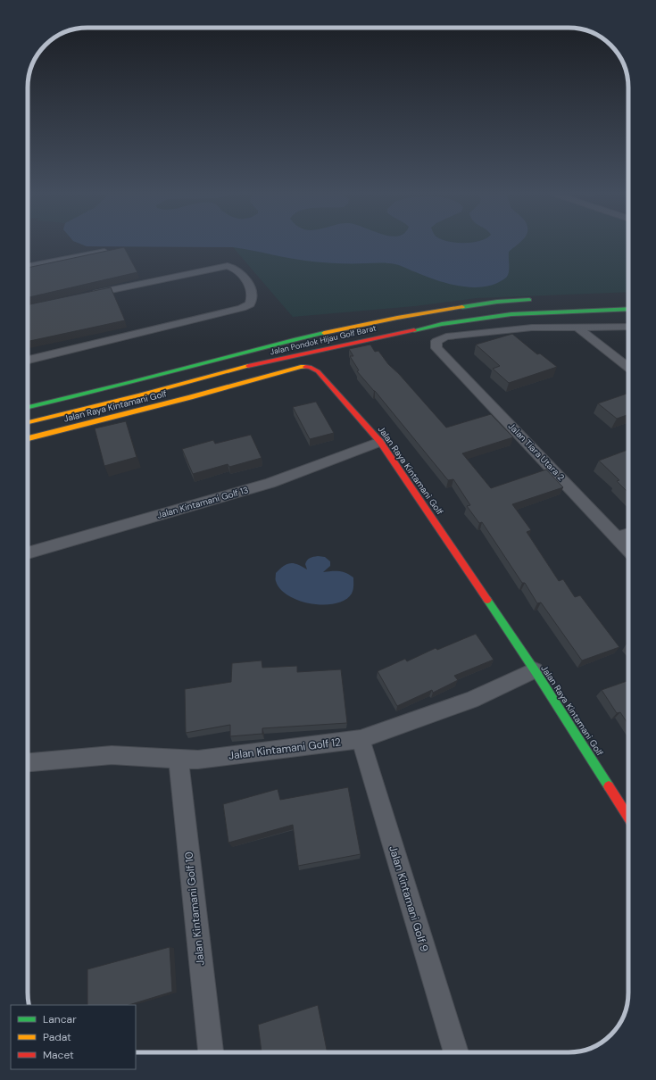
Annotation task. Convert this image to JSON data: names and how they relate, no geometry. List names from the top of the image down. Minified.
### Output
{"streets":{"street":["Jalan Pondok Hijau Golf Barat","Jalan Raya Kintamani Golf","Jalan Tiara Utara 2","Jalan Kintamani Golf 13","Jalan Kintamani Golf 12","Jalan Kintamani Golf 9","Jalan Kintamani Golf 10"]},"crossings":[["Jalan Raya Kintamani Golf","Jalan Kintamani Golf 13"],["Jalan Raya Kintamani Golf","Jalan Kintamani Golf 12"],["Jalan Kintamani Golf 12","Jalan Kintamani Golf 9"],["Jalan Kintamani Golf 12","Jalan Kintamani Golf 10"]],"legend":["Lancar","Padat","Macet"]}
